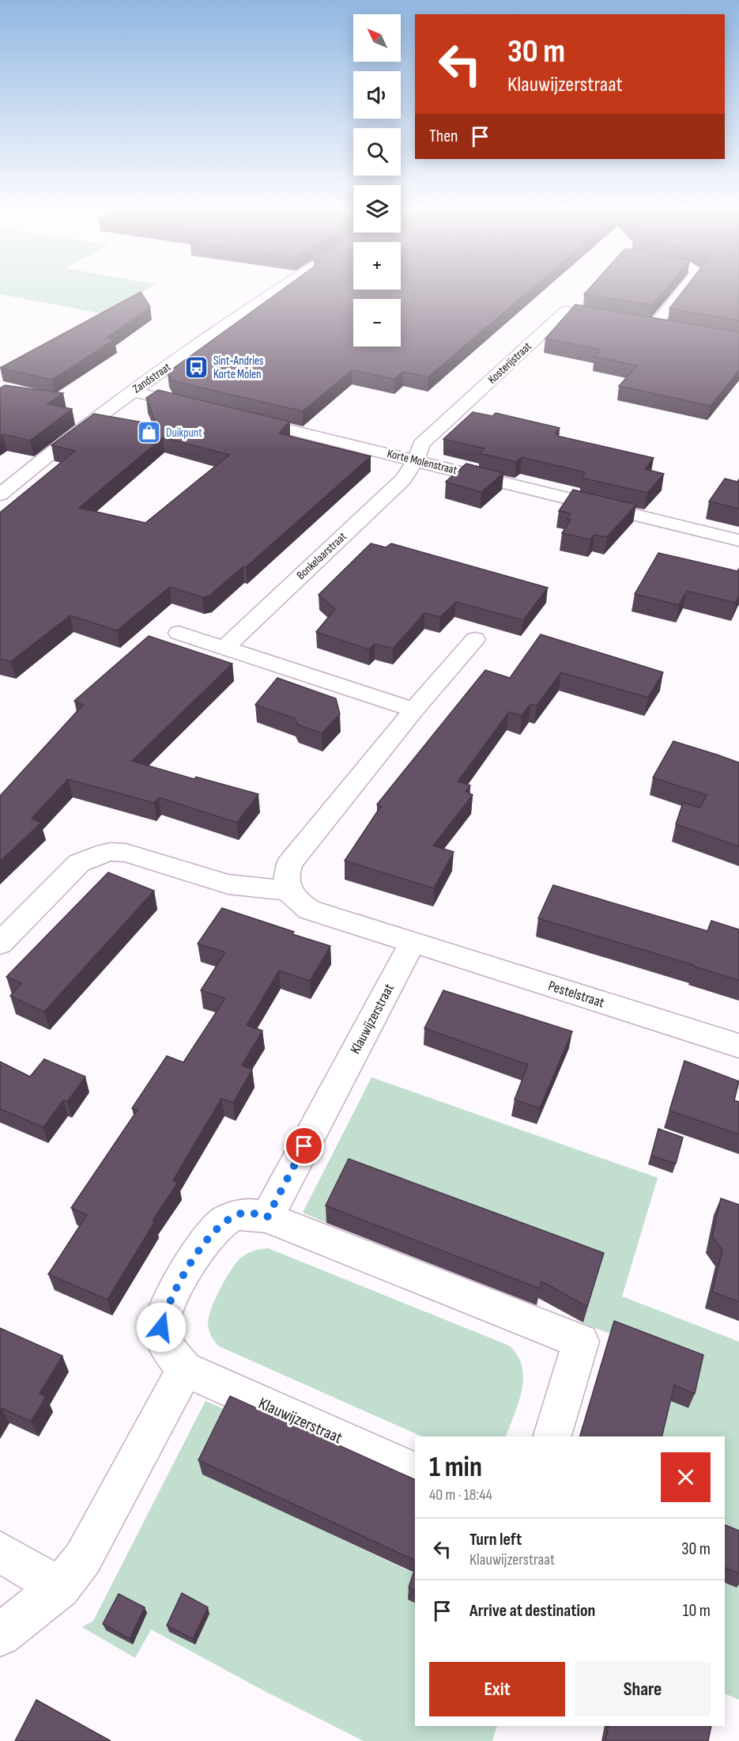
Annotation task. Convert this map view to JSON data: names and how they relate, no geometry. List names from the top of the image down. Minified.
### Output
{"streets":{"street":["Kosterijstraat","Zandstraat","Korte Molenstraat","Bonkelaarstraat","Pestelstraat","Klauwijzerstraat"]},"crossings":[["Kosterijstraat","Korte Molenstraat"],["Kosterijstraat","Bonkelaarstraat"],["Korte Molenstraat","Bonkelaarstraat"],["Pestelstraat","Klauwijzerstraat"]],"places":{"bus stop":["Sint-Andries Korte Molen"],"shop":["Duikpunt"]},"north":"top left","page":{"map_buttons":["+","−"],"turn":["30 m","Klauwijzerstraat"],"then":"Then","heading":["1 min","40 m · 18:44"],"list":[{"name":"Turn left","note":"Klauwijzerstraat","value":"30 m"},{"name":"Arrive at destination","value":"10 m"}],"buttons":["Exit","Share"]}}
